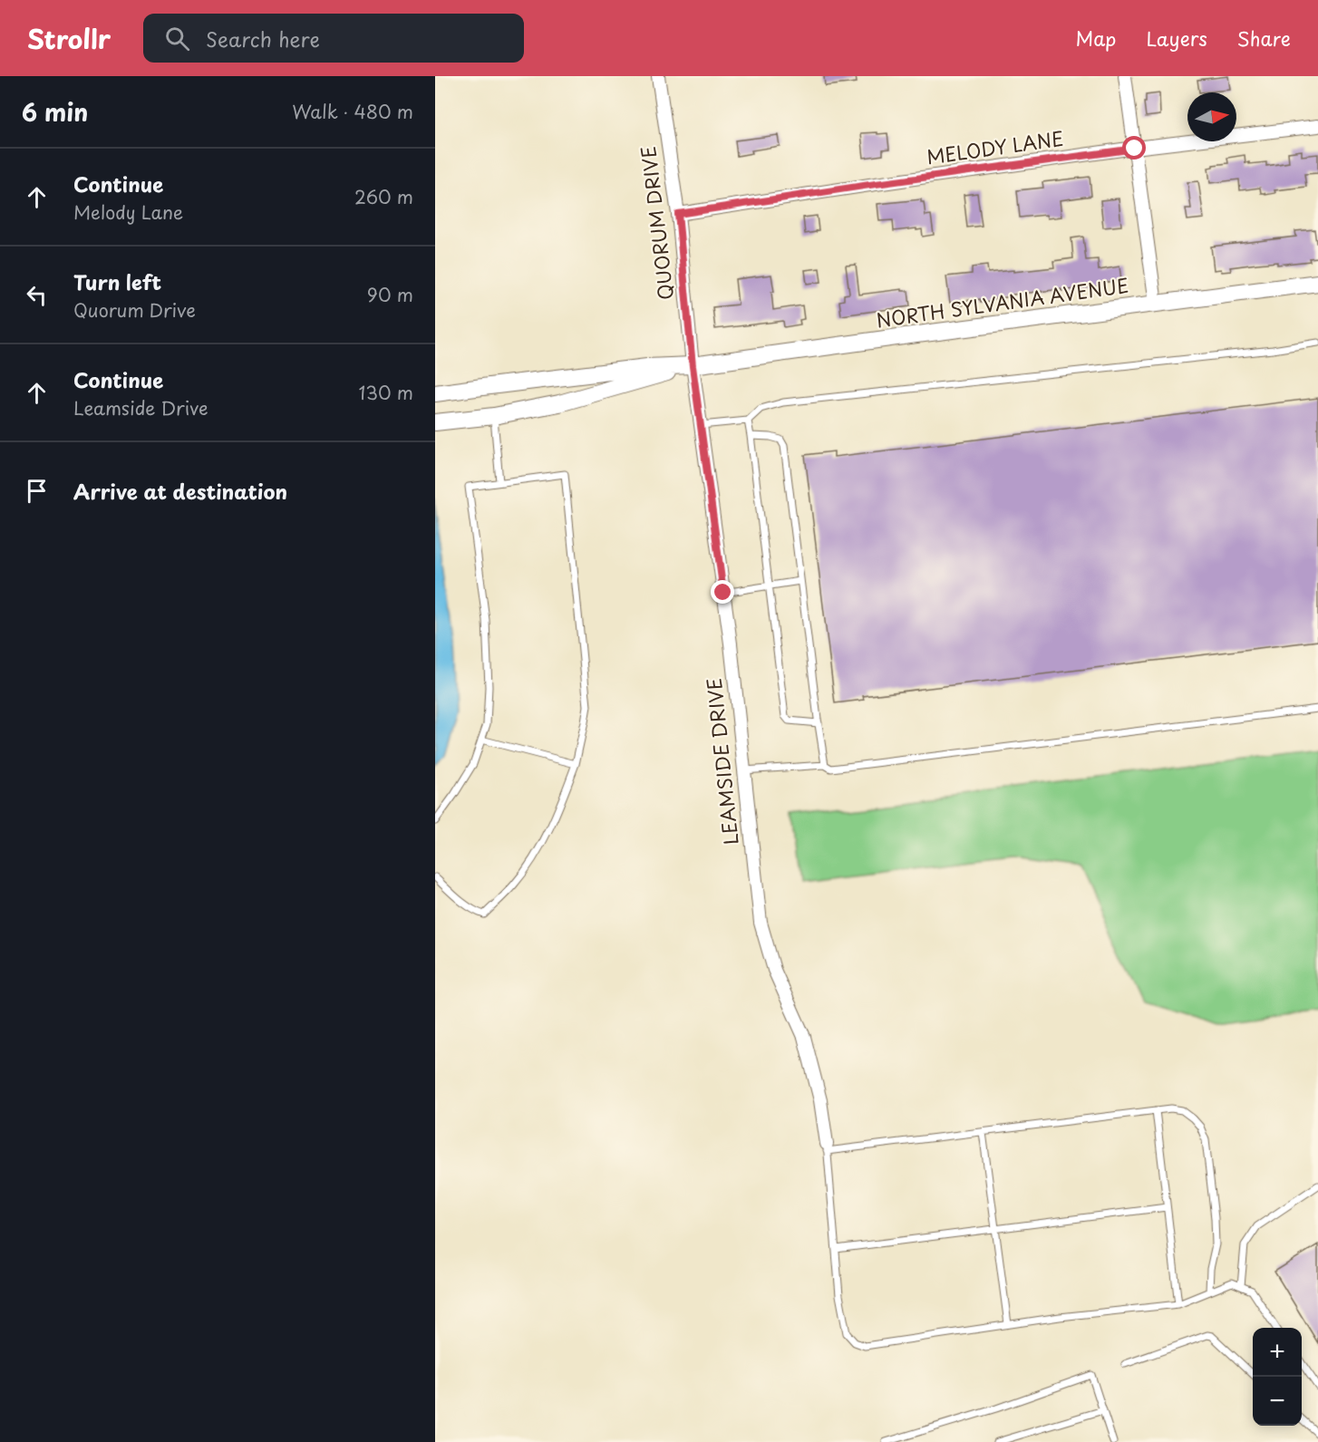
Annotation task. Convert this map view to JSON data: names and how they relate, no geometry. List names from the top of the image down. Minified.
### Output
{"streets":{"street":["MELODY LANE","QUORUM DRIVE","NORTH SYLVANIA AVENUE","LEAMSIDE DRIVE"]},"crossings":[["MELODY LANE","QUORUM DRIVE"],["QUORUM DRIVE","NORTH SYLVANIA AVENUE"],["QUORUM DRIVE","LEAMSIDE DRIVE"],["NORTH SYLVANIA AVENUE","LEAMSIDE DRIVE"]],"north":"right","page":{"header":"Strollr","search":"Search here","nav":["Map","Layers","Share"],"heading":["6 min","Walk · 480 m"],"list":[["Continue","Melody Lane","260 m"],["Turn left","Quorum Drive","90 m"],["Continue","Leamside Drive","130 m"],"Arrive at destination"],"map_buttons":["+","−"]}}
